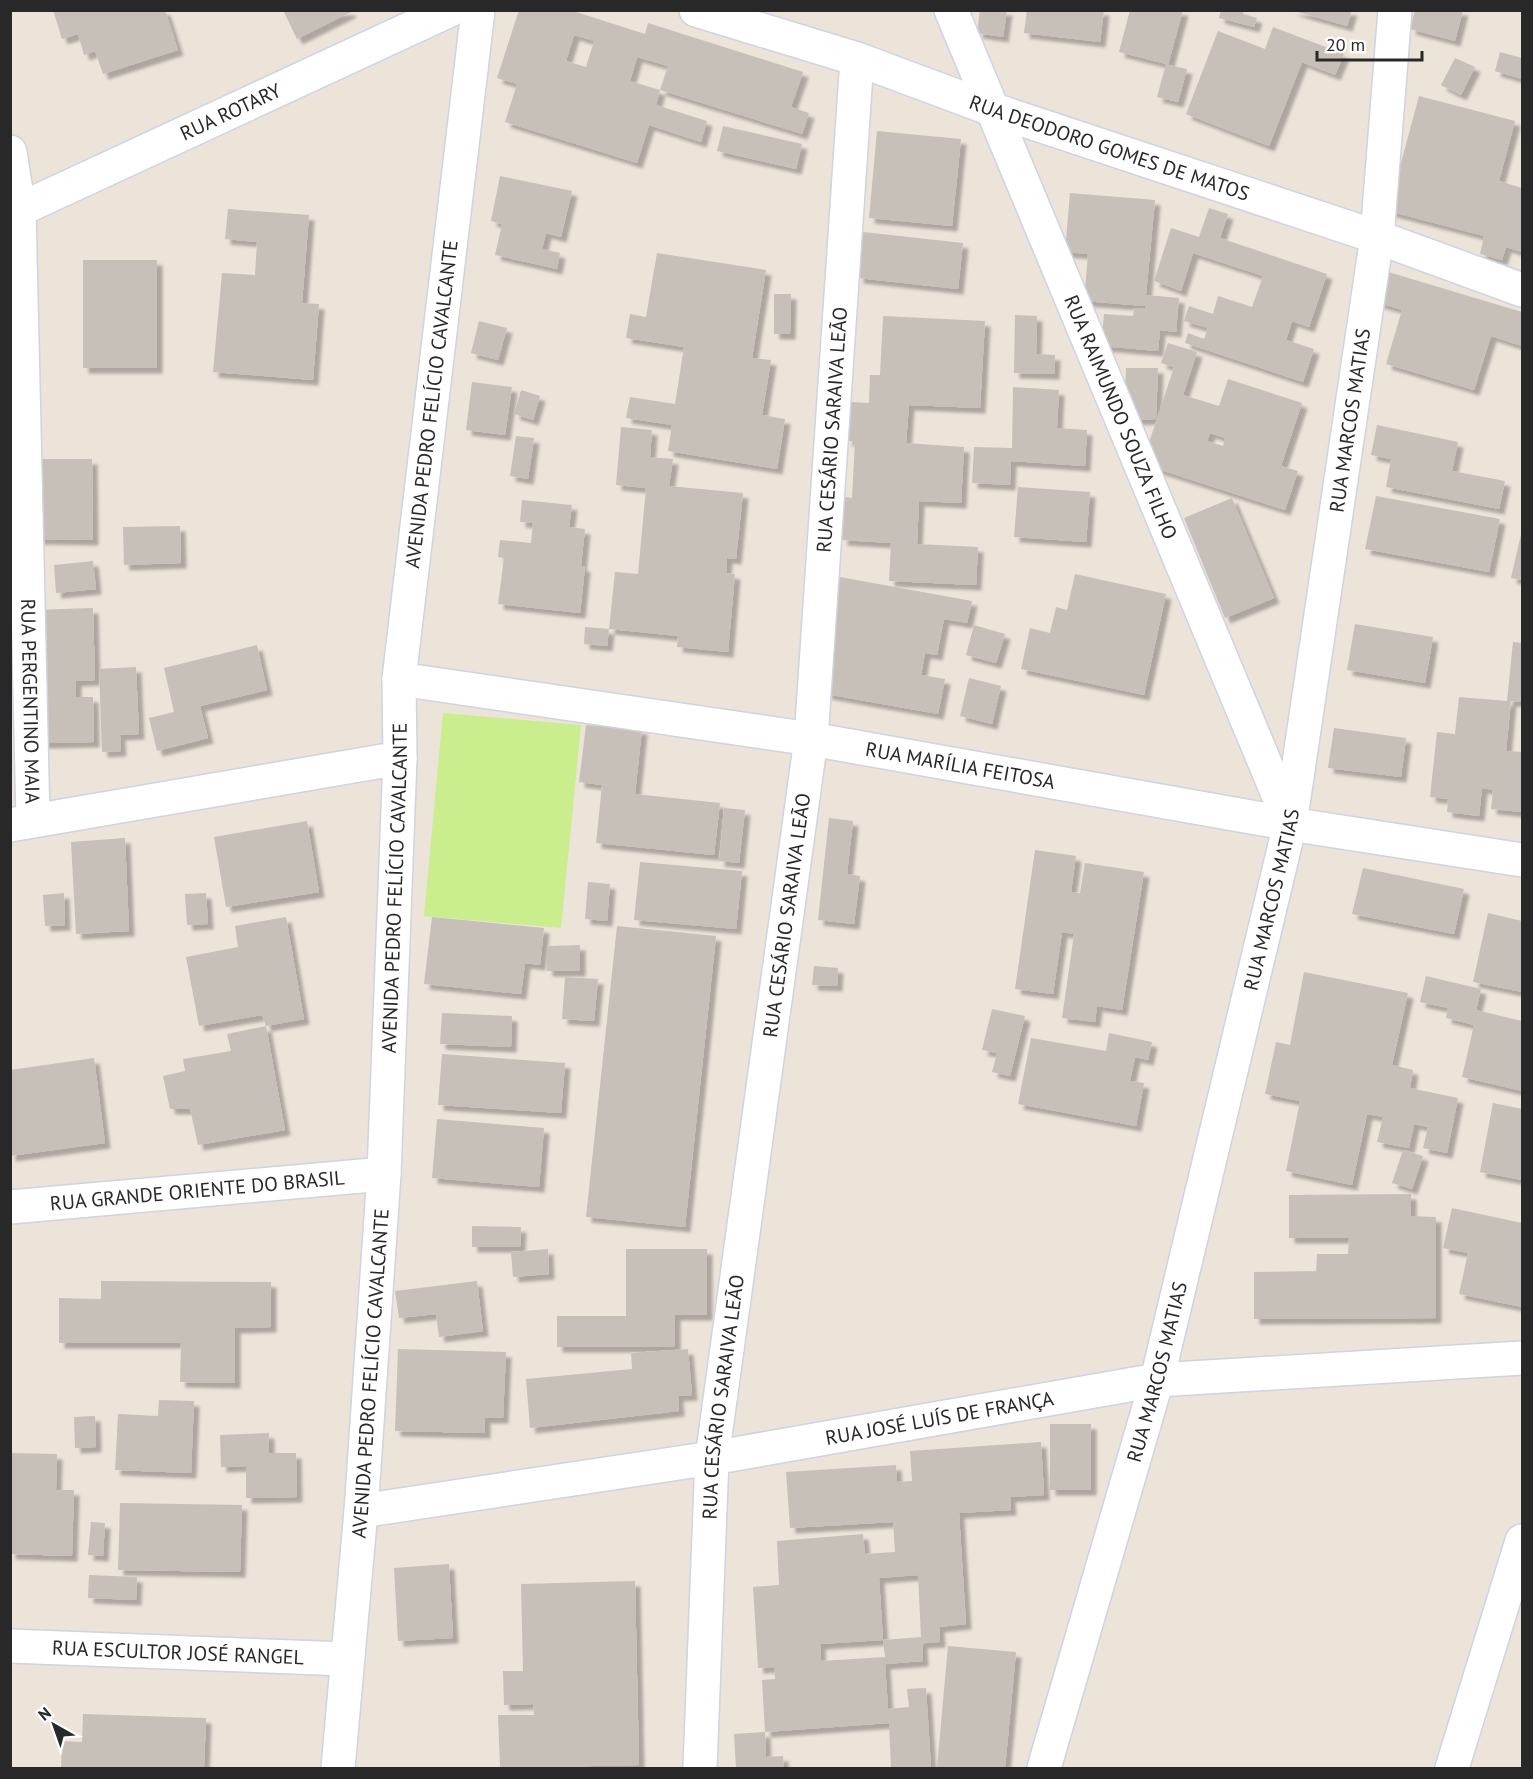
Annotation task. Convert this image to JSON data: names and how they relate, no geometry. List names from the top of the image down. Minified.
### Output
{"streets":{"street":["RUA ROTARY","RUA DEODORO GOMES DE MATOS","AVENIDA PEDRO FELÍCIO CAVALCANTE","RUA RAIMUNDO SOUZA FILHO","RUA MARCOS MATIAS","RUA CESÁRIO SARAIVA LEÃO","RUA PERGENTINO MAIA","RUA MARÍLIA FEITOSA","RUA GRANDE ORIENTE DO BRASIL","RUA JOSÉ LUÍS DE FRANÇA","RUA ESCULTOR JOSÉ RANGEL"]},"crossings":[["RUA ROTARY","RUA PERGENTINO MAIA"],["RUA DEODORO GOMES DE MATOS","RUA RAIMUNDO SOUZA FILHO"],["RUA DEODORO GOMES DE MATOS","RUA MARCOS MATIAS"],["RUA DEODORO GOMES DE MATOS","RUA CESÁRIO SARAIVA LEÃO"],["AVENIDA PEDRO FELÍCIO CAVALCANTE","RUA MARÍLIA FEITOSA"],["AVENIDA PEDRO FELÍCIO CAVALCANTE","RUA GRANDE ORIENTE DO BRASIL"],["AVENIDA PEDRO FELÍCIO CAVALCANTE","RUA JOSÉ LUÍS DE FRANÇA"],["AVENIDA PEDRO FELÍCIO CAVALCANTE","RUA ESCULTOR JOSÉ RANGEL"],["RUA RAIMUNDO SOUZA FILHO","RUA MARCOS MATIAS"],["RUA RAIMUNDO SOUZA FILHO","RUA MARÍLIA FEITOSA"],["RUA MARCOS MATIAS","RUA MARÍLIA FEITOSA"],["RUA MARCOS MATIAS","RUA JOSÉ LUÍS DE FRANÇA"],["RUA CESÁRIO SARAIVA LEÃO","RUA MARÍLIA FEITOSA"],["RUA CESÁRIO SARAIVA LEÃO","RUA JOSÉ LUÍS DE FRANÇA"]],"scale_bar":"20 m","north":"top left"}
